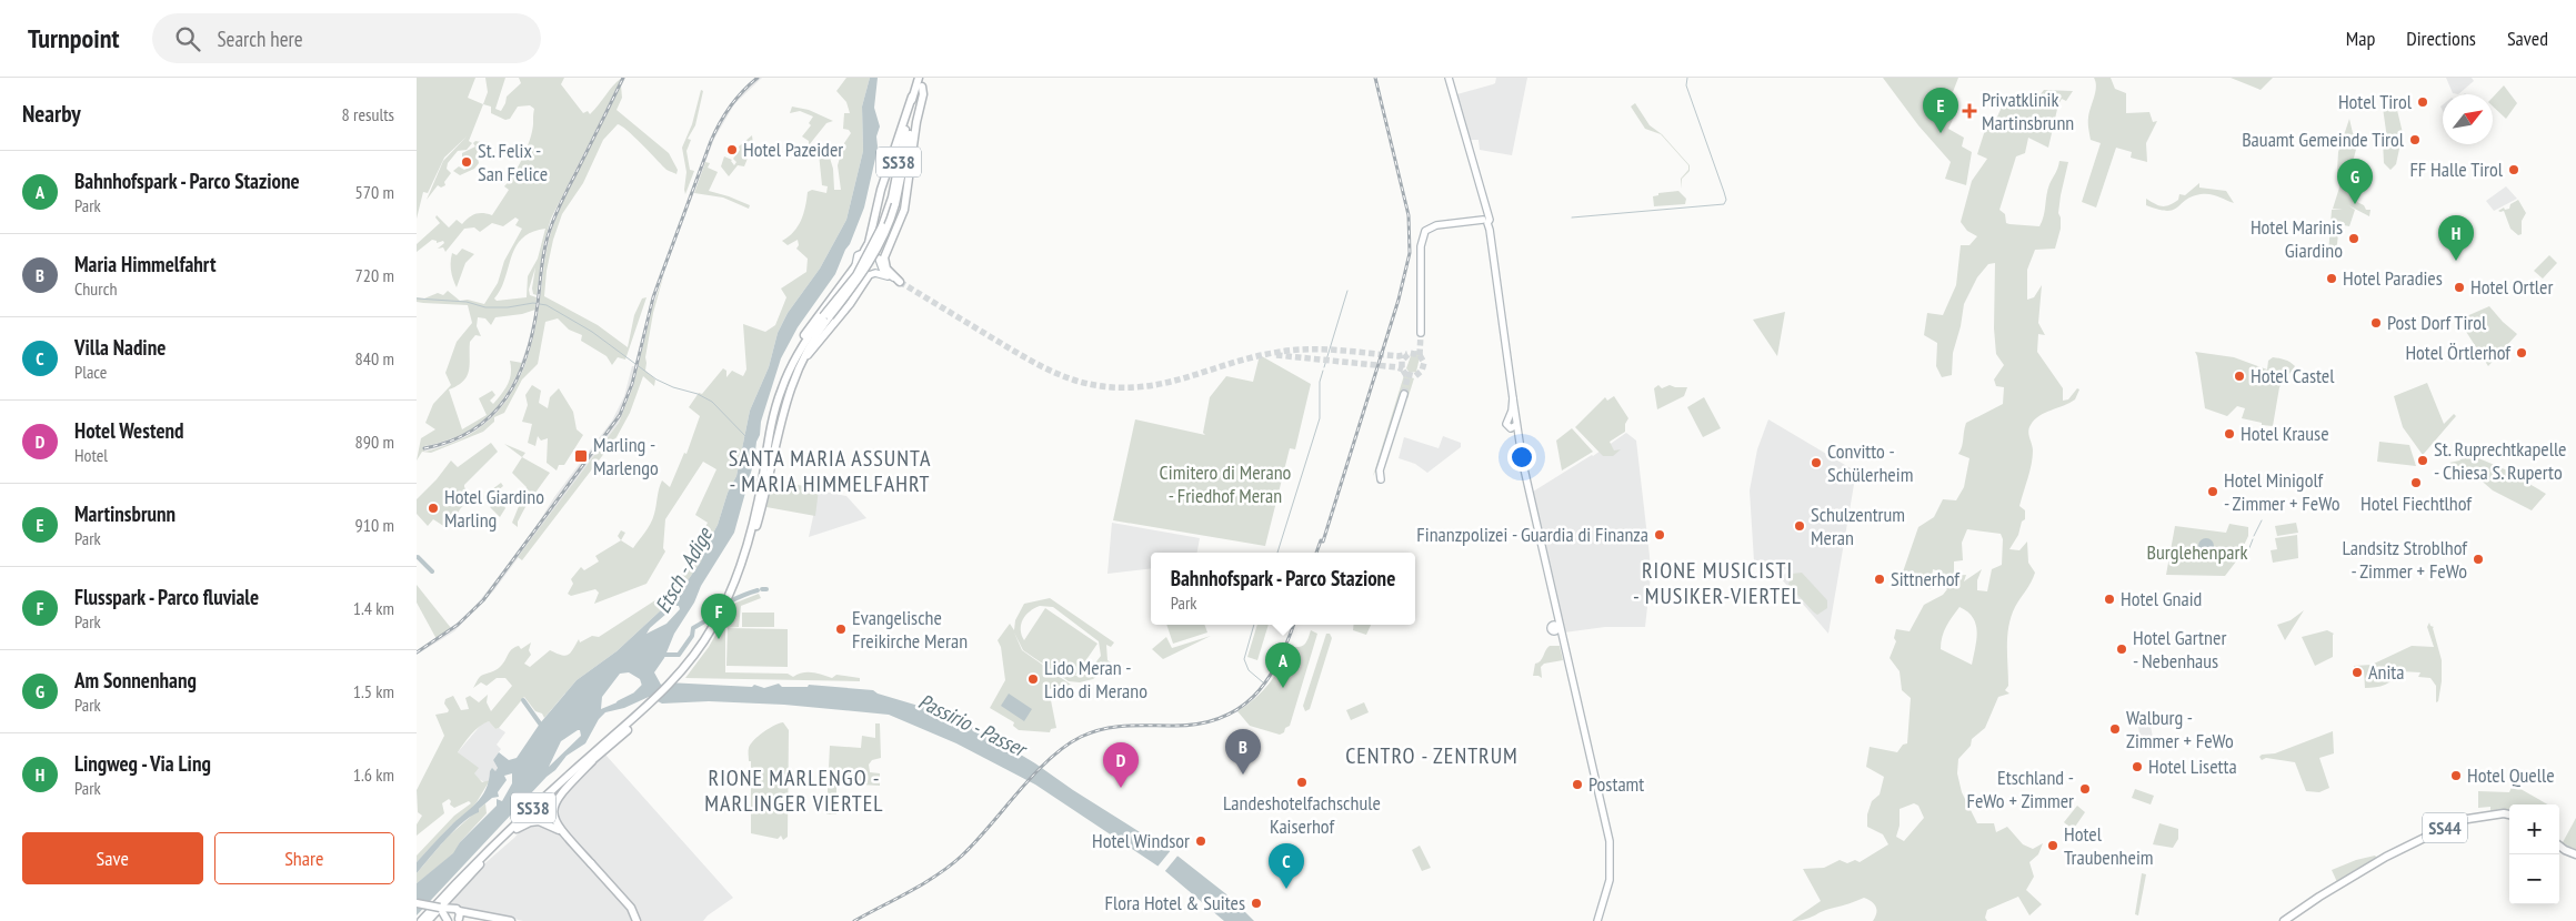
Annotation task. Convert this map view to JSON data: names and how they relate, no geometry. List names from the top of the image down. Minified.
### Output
{"streets":{"main road":["SS38","SS44"]},"districts":["SANTA MARIA ASSUNTA - MARIA HIMMELFAHRT","RIONE MUSICISTI - MUSIKER-VIERTEL","CENTRO - ZENTRUM","RIONE MARLENGO - MARLINGER VIERTEL"],"water":["Etsch - Adige","Passirio - Passer"],"parks":["Cimitero di Merano - Friedhof Meran","Burglehenpark"],"places":{"other":["Hotel Tirol","Bauamt Gemeinde Tirol","Hotel Pazeider","St. Felix - San Felice","FF Halle Tirol","Hotel Marinis Giardino","Hotel Paradies","Hotel Ortler","Post Dorf Tirol","Hotel Örtlerhof","Hotel Castel","Hotel Krause","St. Ruprechtkapelle - Chiesa S. Ruperto","Convitto - Schülerheim","Hotel Fiechtlhof","Hotel Minigolf - Zimmer + FeWo","Hotel Giardino Marling","Schulzentrum Meran","Finanzpolizei - Guardia di Finanza","Landsitz Stroblhof - Zimmer + FeWo","Sittnerhof","Hotel Gnaid","Evangelische Freikirche Meran","Hotel Gartner - Nebenhaus","Anita","Lido Meran - Lido di Merano","Walburg - Zimmer + FeWo","Hotel Lisetta","Hotel Quelle","Landeshotelfachschule Kaiserhof","Postamt","Etschland - FeWo + Zimmer","Hotel Windsor","Hotel Traubenheim","Flora Hotel & Suites"],"health":["Privatklinik Martinsbrunn"],"transit":["Marling - Marlengo"]},"north":"top right","page":{"header":"Turnpoint","search":"Search here","nav":["Map","Directions","Saved"],"heading":["Nearby","8 results"],"pins":["E","G","H","F","A","B","D","C"],"list":[{"mark":"A","name":"Bahnhofspark - Parco Stazione","note":"Park","value":"570 m"},{"mark":"B","name":"Maria Himmelfahrt","note":"Church","value":"720 m"},{"mark":"C","name":"Villa Nadine","note":"Place","value":"840 m"},{"mark":"D","name":"Hotel Westend","note":"Hotel","value":"890 m"},{"mark":"E","name":"Martinsbrunn","note":"Park","value":"910 m"},{"mark":"F","name":"Flusspark - Parco fluviale","note":"Park","value":"1.4 km"},{"mark":"G","name":"Am Sonnenhang","note":"Park","value":"1.5 km"},{"mark":"H","name":"Lingweg - Via Ling","note":"Park","value":"1.6 km"}],"popup":["Bahnhofspark - Parco Stazione","Park"],"map_buttons":["+","−"],"buttons":["Save","Share"]}}
